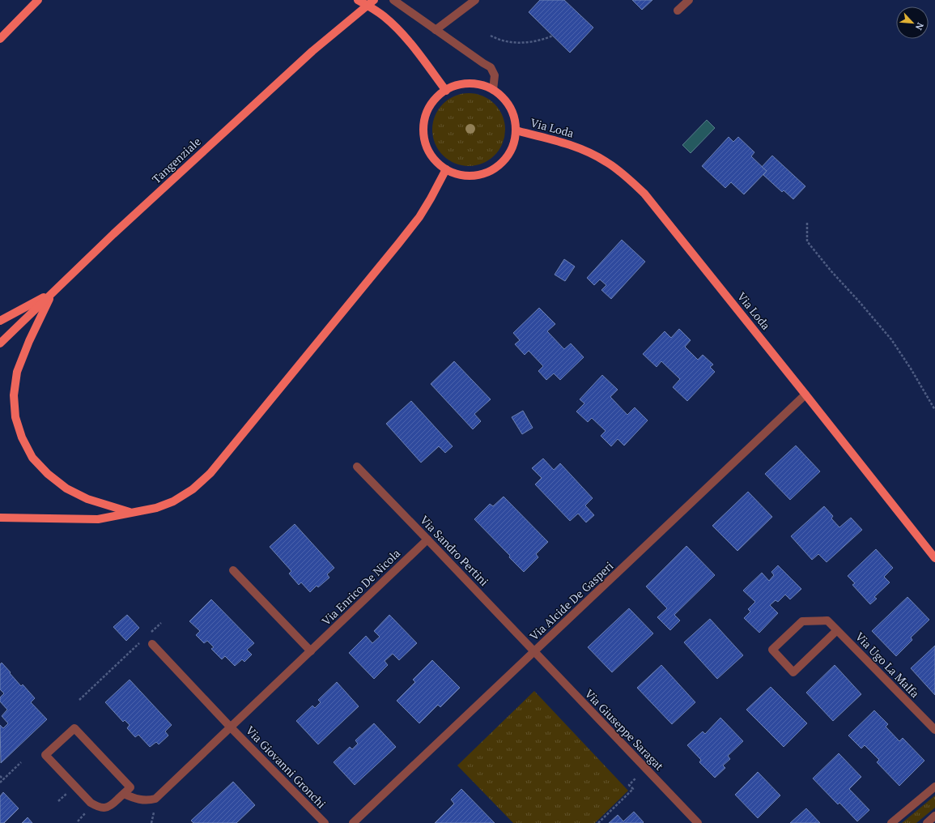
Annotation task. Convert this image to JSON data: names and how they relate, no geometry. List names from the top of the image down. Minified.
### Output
{"streets":{"main road":["Via Loda","Tangenziale"],"street":["Via Sandro Pertini","Via Enrico De Nicola","Via Alcide De Gasperi","Via Ugo La Malfa","Via Giuseppe Saragat","Via Giovanni Gronchi"]},"crossings":[["Via Loda","Via Alcide De Gasperi"],["Via Sandro Pertini","Via Enrico De Nicola"],["Via Sandro Pertini","Via Alcide De Gasperi"],["Via Sandro Pertini","Via Giuseppe Saragat"],["Via Enrico De Nicola","Via Giovanni Gronchi"],["Via Alcide De Gasperi","Via Giuseppe Saragat"]],"north":"bottom right"}
